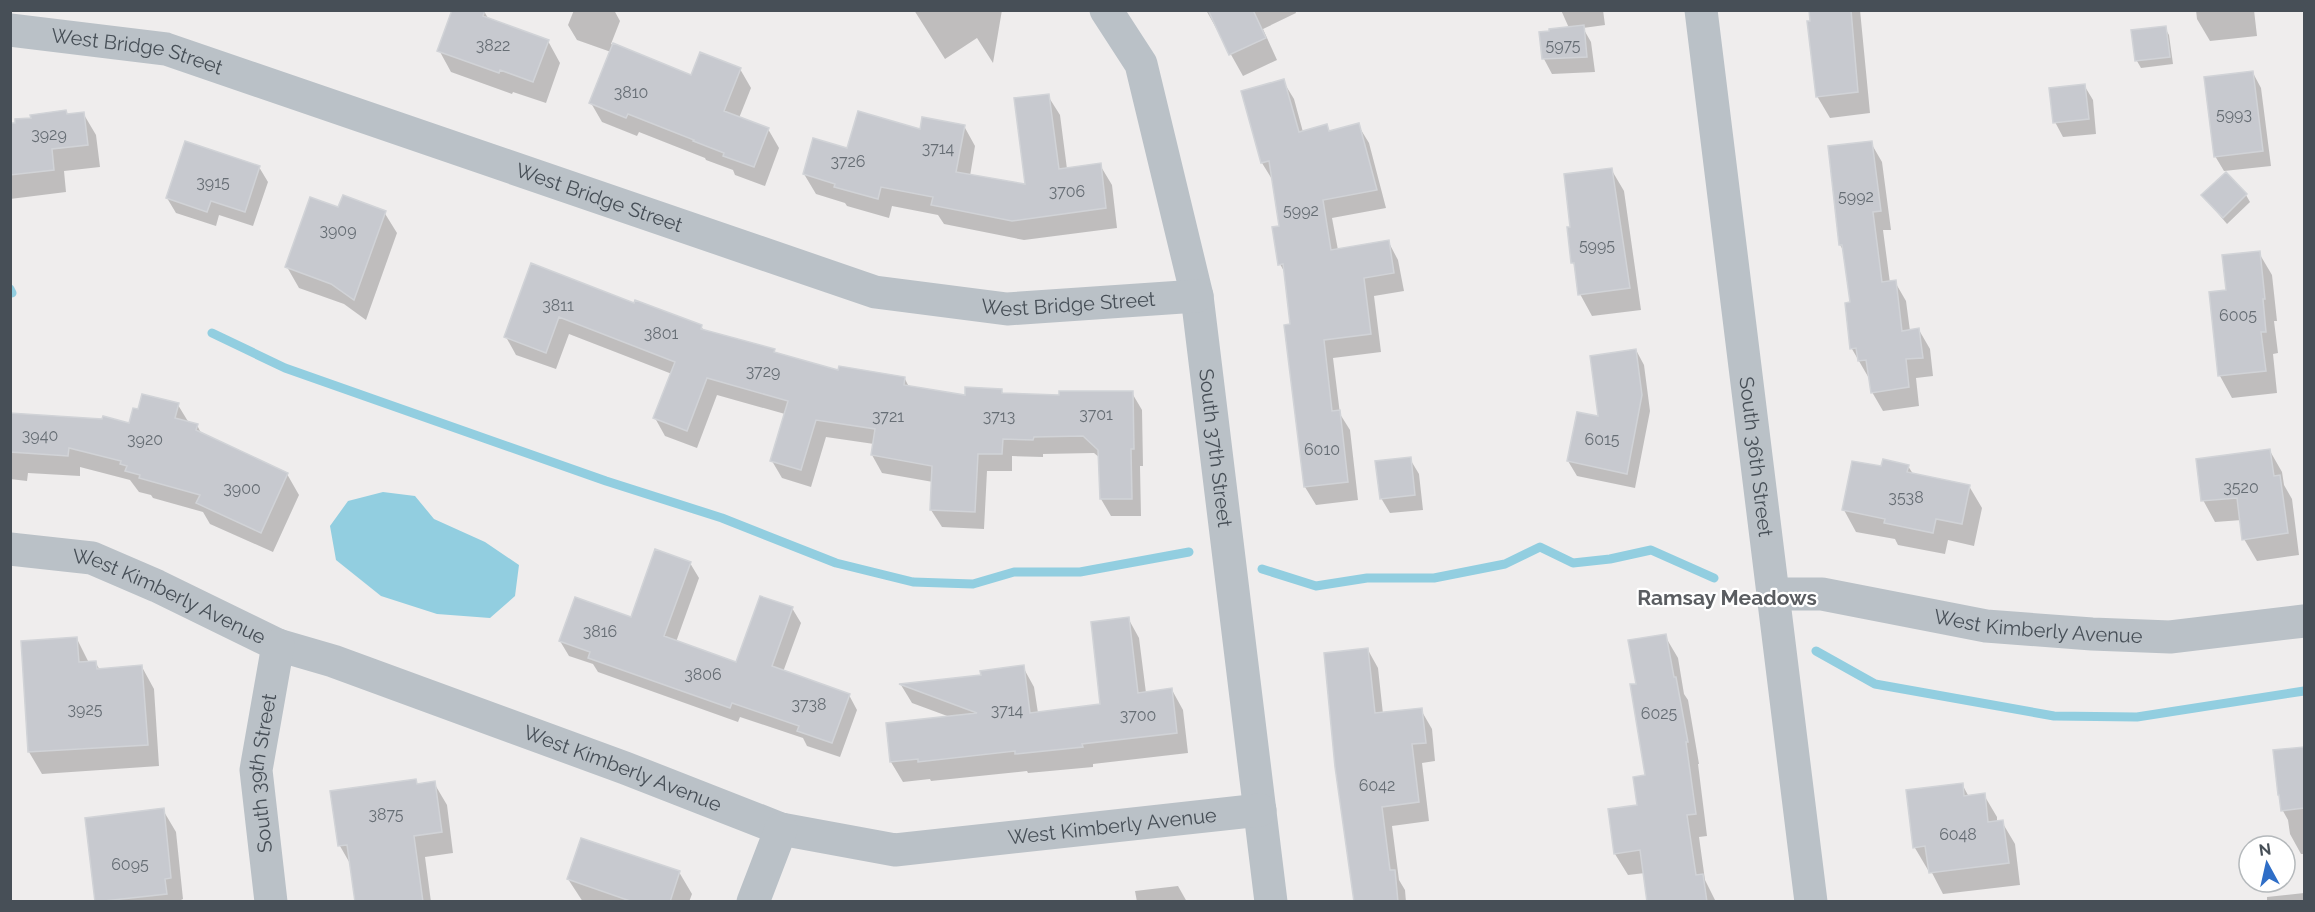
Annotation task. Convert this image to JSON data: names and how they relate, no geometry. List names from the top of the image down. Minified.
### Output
{"streets":{"street":["West Bridge Street","South 37th Street","South 36th Street","West Kimberly Avenue","South 39th Street"]},"crossings":[["West Bridge Street","South 37th Street"],["South 37th Street","West Kimberly Avenue"],["South 36th Street","West Kimberly Avenue"],["West Kimberly Avenue","South 39th Street"]],"districts":["Ramsay Meadows"],"house_numbers":["3822","5975","3810","5993","3929","3714","3726","3915","3706","5992","5992","3909","5995","3811","6005","3801","3729","3701","3721","3713","3940","3920","6015","6010","3520","3900","3538","3816","3806","3738","3925","3714","6025","3700","6042","3875","6048","6095"],"north":"top"}
